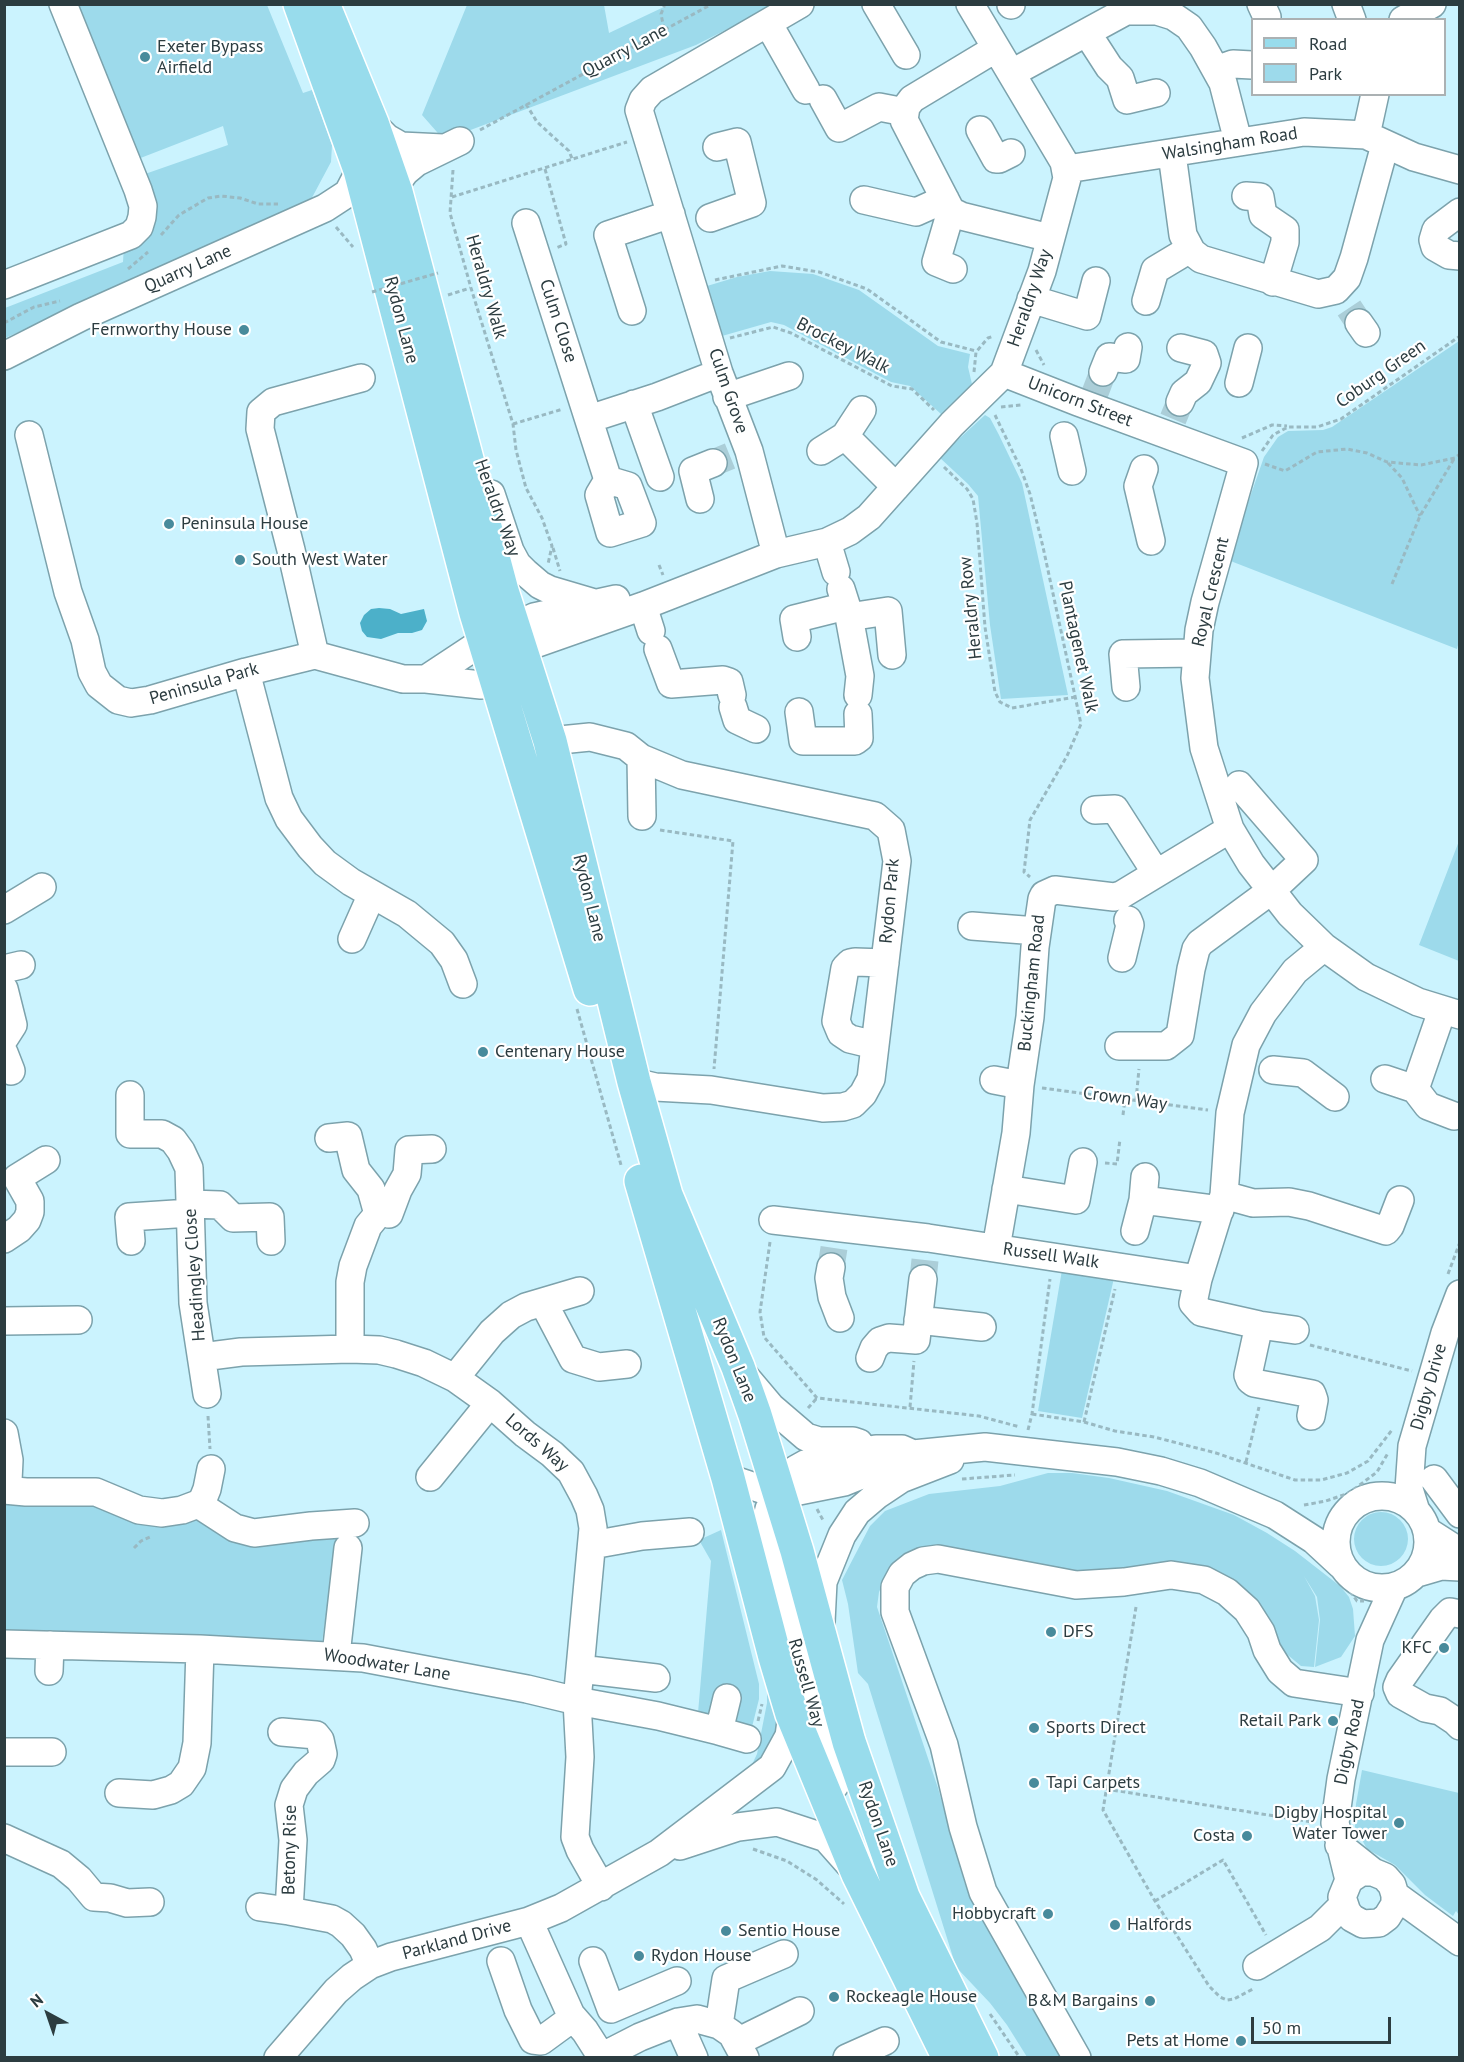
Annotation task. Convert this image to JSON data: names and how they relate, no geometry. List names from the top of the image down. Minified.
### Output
{"streets":{"main road":["Rydon Lane"],"street":["Quarry Lane","Walsingham Road","Heraldry Way","Culm Close","Culm Grove","Unicorn Street","Royal Crescent","Peninsula Park","Rydon Park","Buckingham Road","Russell Walk","Headingley Close","Digby Drive","Lords Way","Woodwater Lane","Russell Way","Digby Road","Betony Rise","Parkland Drive"],"path":["Heraldry Walk","Brockey Walk","Coburg Green","Heraldry Row","Plantagenet Walk","Crown Way"]},"crossings":[["Quarry Lane","Heraldry Walk"],["Quarry Lane","Rydon Lane"],["Walsingham Road","Heraldry Way"],["Heraldry Way","Rydon Lane"],["Heraldry Way","Brockey Walk"],["Heraldry Way","Culm Grove"],["Heraldry Way","Unicorn Street"],["Heraldry Way","Heraldry Row"],["Rydon Lane","Peninsula Park"],["Rydon Lane","Rydon Park"],["Rydon Lane","Russell Way"],["Rydon Lane","Parkland Drive"],["Brockey Walk","Culm Grove"],["Coburg Green","Unicorn Street"],["Coburg Green","Royal Crescent"],["Unicorn Street","Royal Crescent"],["Heraldry Row","Plantagenet Walk"],["Buckingham Road","Crown Way"],["Buckingham Road","Russell Walk"],["Headingley Close","Lords Way"],["Digby Drive","Russell Way"],["Digby Drive","Digby Road"],["Lords Way","Woodwater Lane"],["Lords Way","Parkland Drive"],["Russell Way","Digby Road"],["Russell Way","Parkland Drive"],["Betony Rise","Parkland Drive"]],"places":["Exeter Bypass Airfield","Fernworthy House","Peninsula House","South West Water","Centenary House","DFS","KFC","Retail Park","Sports Direct","Tapi Carpets","Digby Hospital Water Tower","Costa","Hobbycraft","Halfords","Sentio House","Rydon House","Rockeagle House","B&M Bargains","Pets at Home"],"legend":["Road","Park"],"scale_bar":"50 m","north":"top left"}
